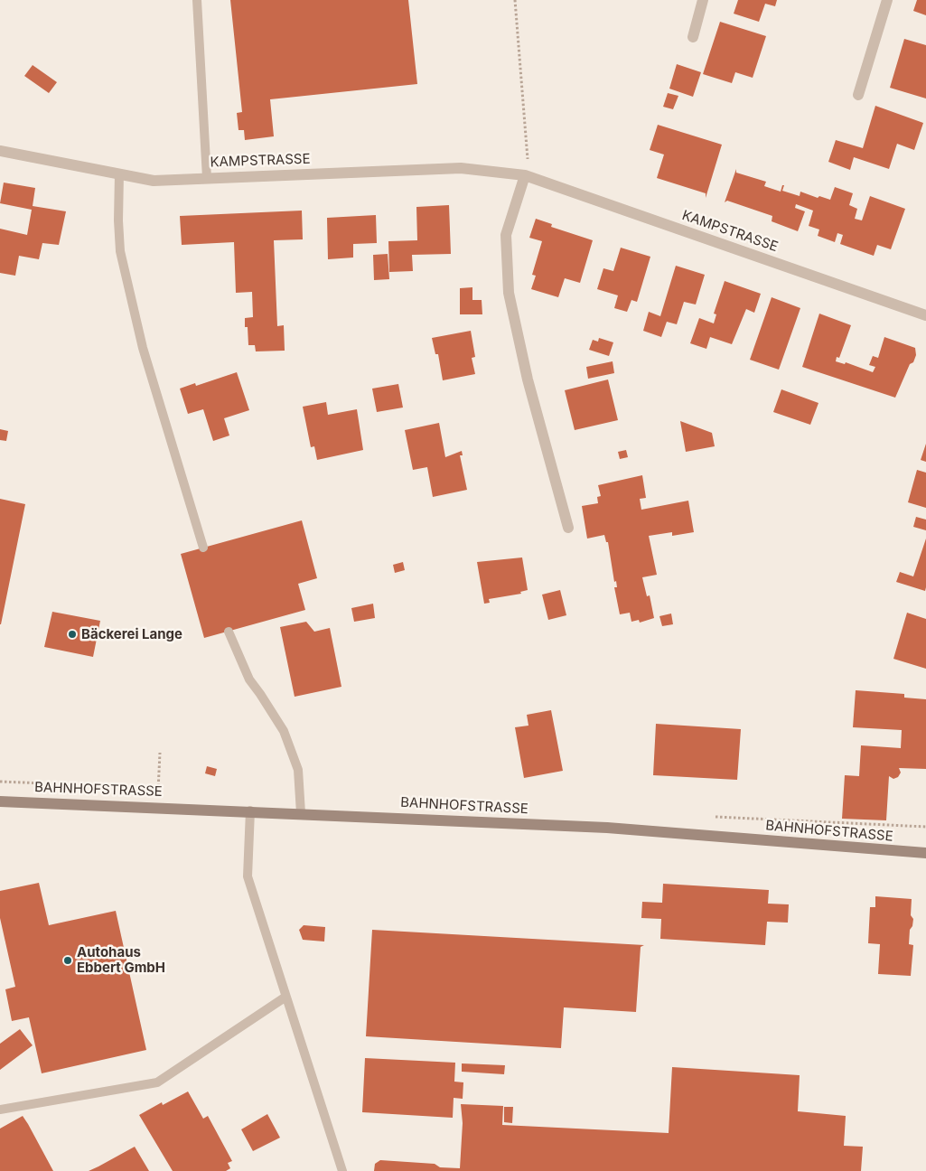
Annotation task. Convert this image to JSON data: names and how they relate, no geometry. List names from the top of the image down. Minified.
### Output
{"streets":{"main road":["BAHNHOFSTRASSE"],"street":["KAMPSTRASSE"]},"places":["Bäckerei Lange","Autohaus Ebbert GmbH"]}
